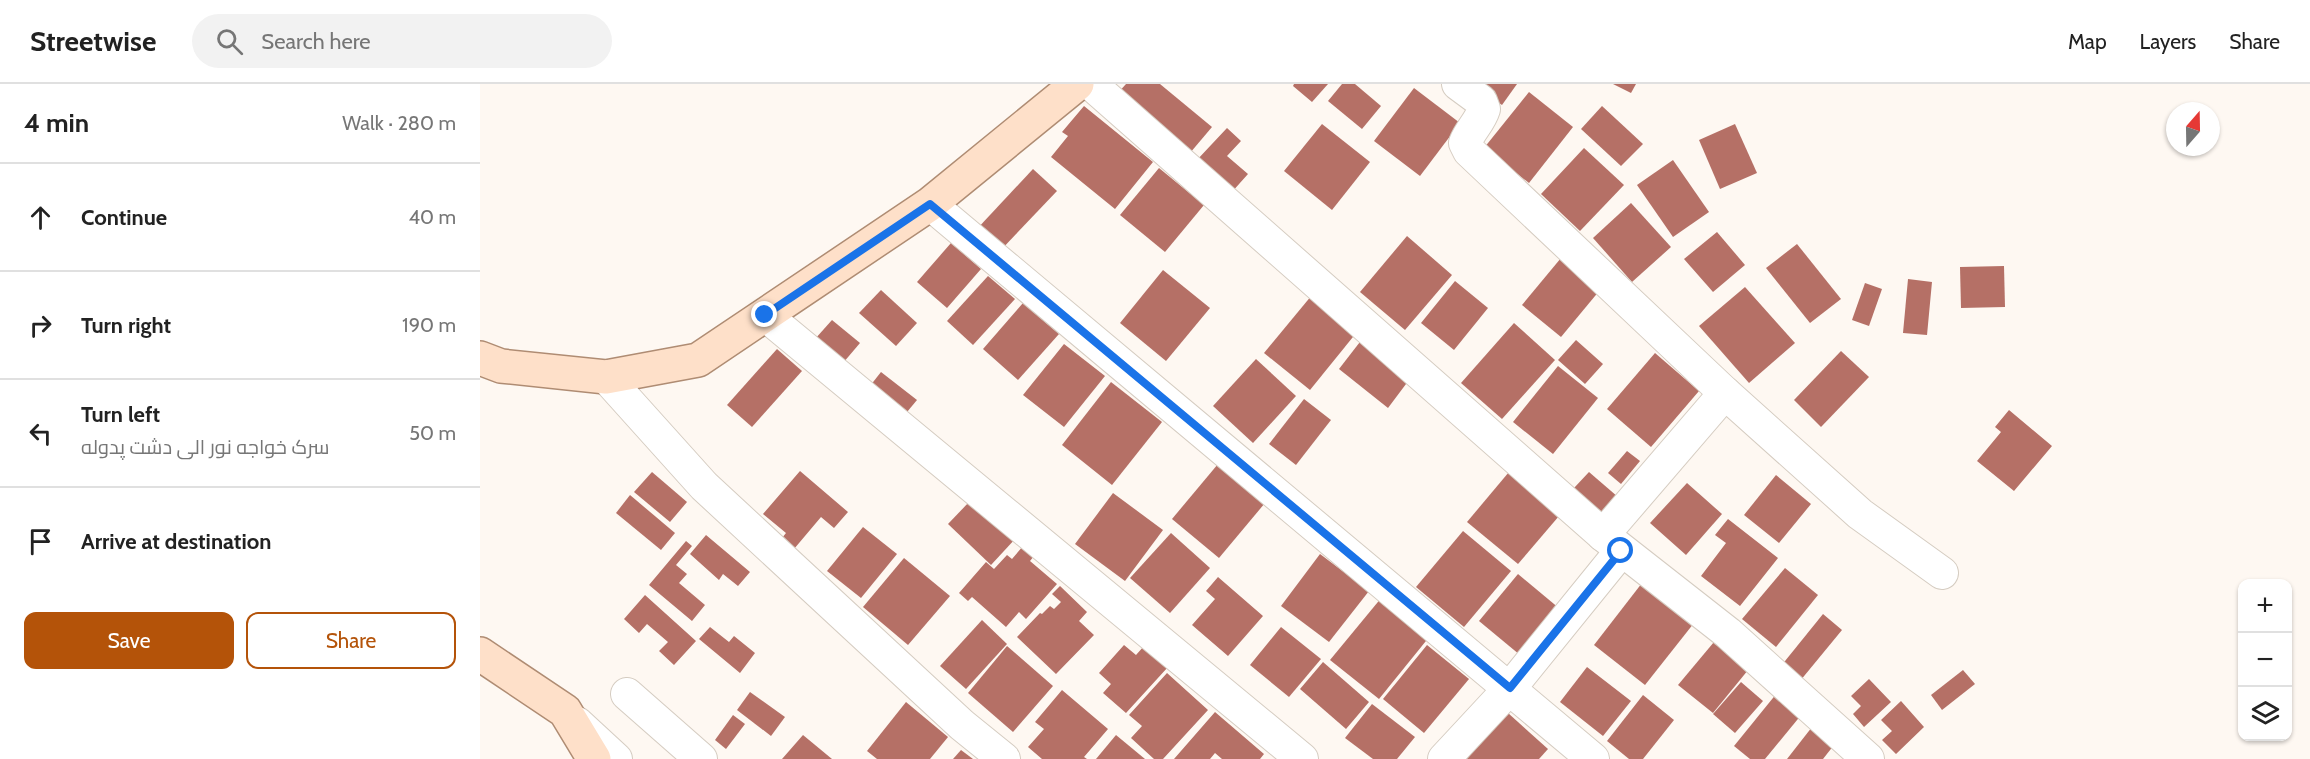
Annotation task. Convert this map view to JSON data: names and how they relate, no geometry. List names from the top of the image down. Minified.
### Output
{"north":"top","page":{"header":"Streetwise","search":"Search here","nav":["Map","Layers","Share"],"heading":["4 min","Walk · 280 m"],"list":[["Continue","40 m"],["Turn right","190 m"],["Turn left","سرک خواجه نور الی دشت پدوله","50 m"],"Arrive at destination"],"map_buttons":["+","−"],"buttons":["Save","Share"]}}
